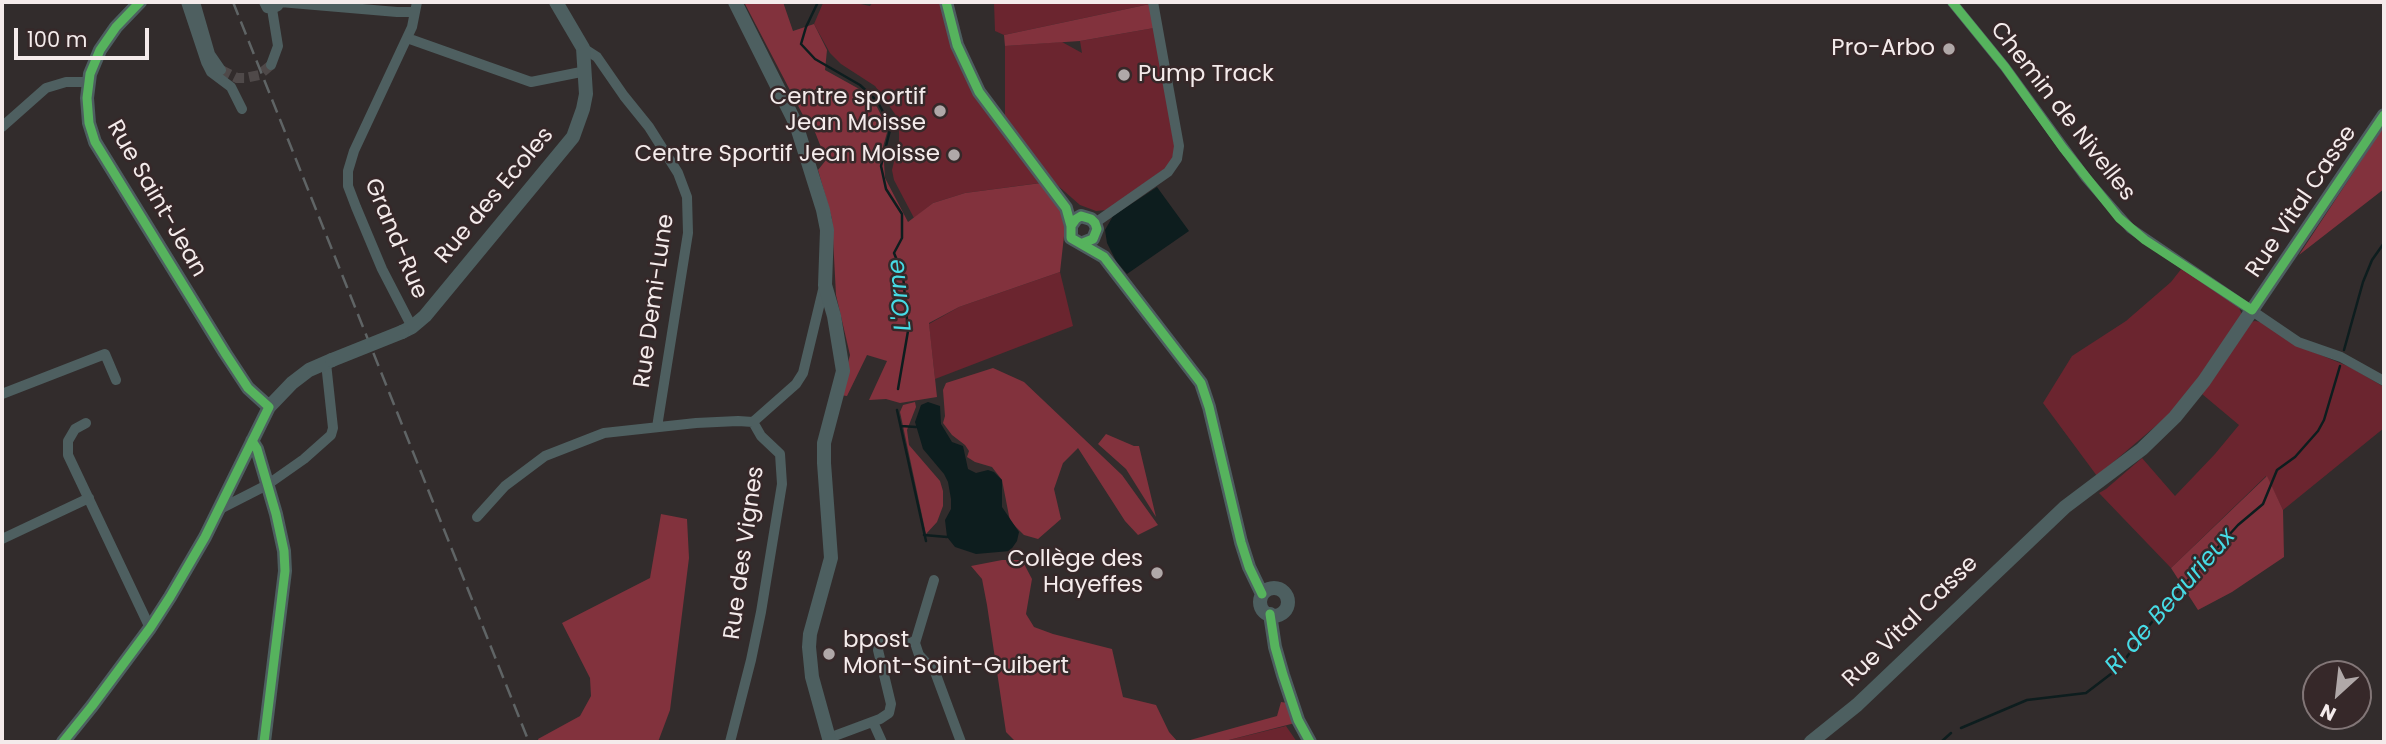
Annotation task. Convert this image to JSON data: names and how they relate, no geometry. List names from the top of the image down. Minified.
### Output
{"streets":{"street":["Chemin de Nivelles","Rue des Ecoles","Rue Saint-Jean","Rue Vital Casse","Grand-Rue","Rue Demi-Lune","Rue des Vignes"]},"crossings":[["Chemin de Nivelles","Rue Vital Casse"],["Rue des Ecoles","Rue Saint-Jean"],["Rue des Ecoles","Grand-Rue"],["Rue des Ecoles","Rue Demi-Lune"]],"water":["L'Orne","Ri de Beaurieux"],"places":["Pro-Arbo","Pump Track","Centre sportif Jean Moisse","Centre Sportif Jean Moisse","Collège des Hayeffes","bpost Mont-Saint-Guibert"],"scale_bar":"100 m","north":"bottom left"}
